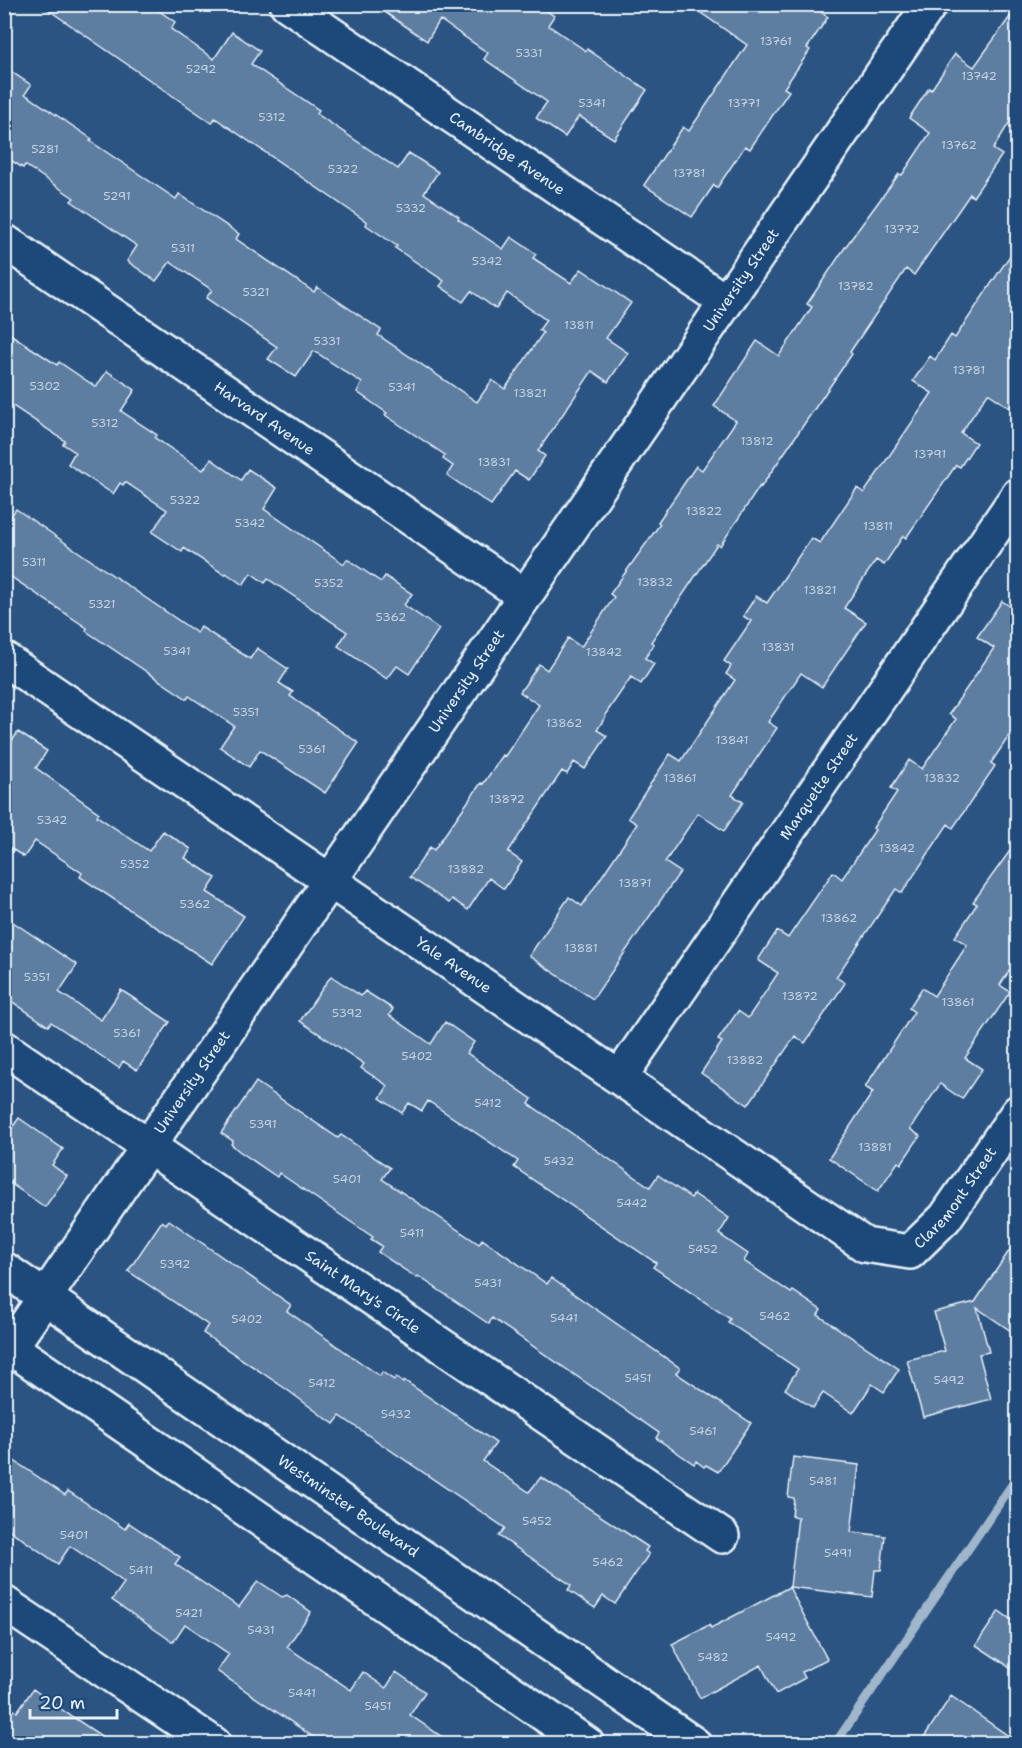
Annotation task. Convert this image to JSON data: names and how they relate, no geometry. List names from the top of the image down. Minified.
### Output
{"streets":{"street":["Cambridge Avenue","University Street","Harvard Avenue","Marquette Street","Yale Avenue","Claremont Street","Saint Mary's Circle","Westminster Boulevard"]},"crossings":[["Cambridge Avenue","University Street"],["University Street","Harvard Avenue"],["University Street","Yale Avenue"],["University Street","Saint Mary's Circle"],["University Street","Westminster Boulevard"],["Marquette Street","Yale Avenue"],["Yale Avenue","Claremont Street"]],"house_numbers":["13761","5331","5292","13742","5341","13771","5312","13762","5281","5322","13781","5291","5332","13772","5311","5342","13782","5321","13811","5331","13781","5302","5341","13821","5312","13812","13791","13831","5322","13822","5342","13811","5311","13832","5352","13821","5321","5362","13831","5341","13842","5351","13862","13841","5361","13861","13832","13872","5342","13842","5352","13882","13871","5362","13862","13881","5351","13872","13861","5392","5361","5402","13882","5412","5391","13881","5432","5401","5442","5411","5452","5392","5431","5462","5441","5402","5451","5492","5412","5432","5461","5481","5452","5401","5491","5462","5411","5421","5431","5492","5482","5441","5451"],"scale_bar":"20 m"}
